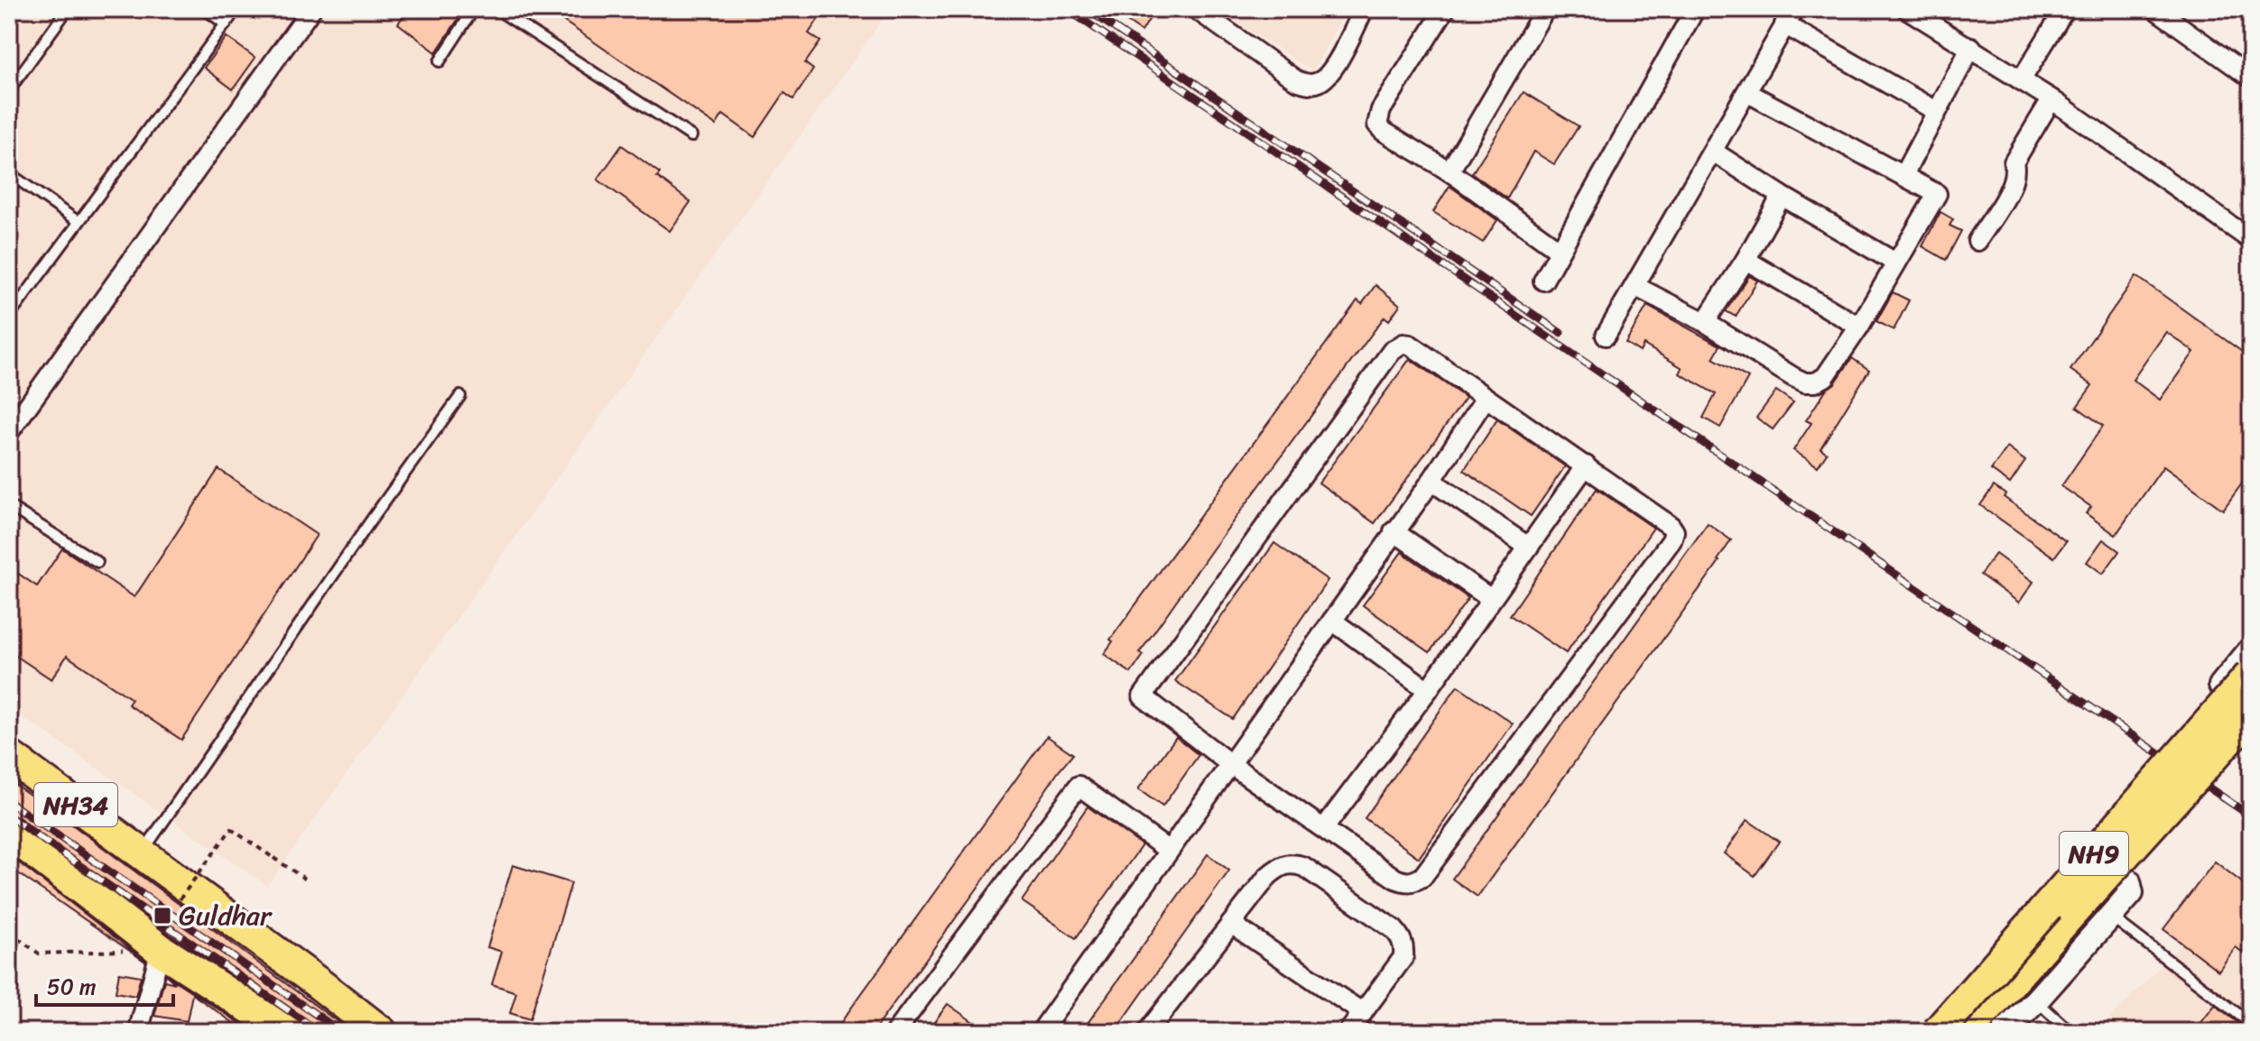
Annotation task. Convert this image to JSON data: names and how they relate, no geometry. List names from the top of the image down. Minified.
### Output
{"streets":{"highway":["NH34","NH9"]},"places":{"transit":["Guldhar"]},"scale_bar":"50 m"}
